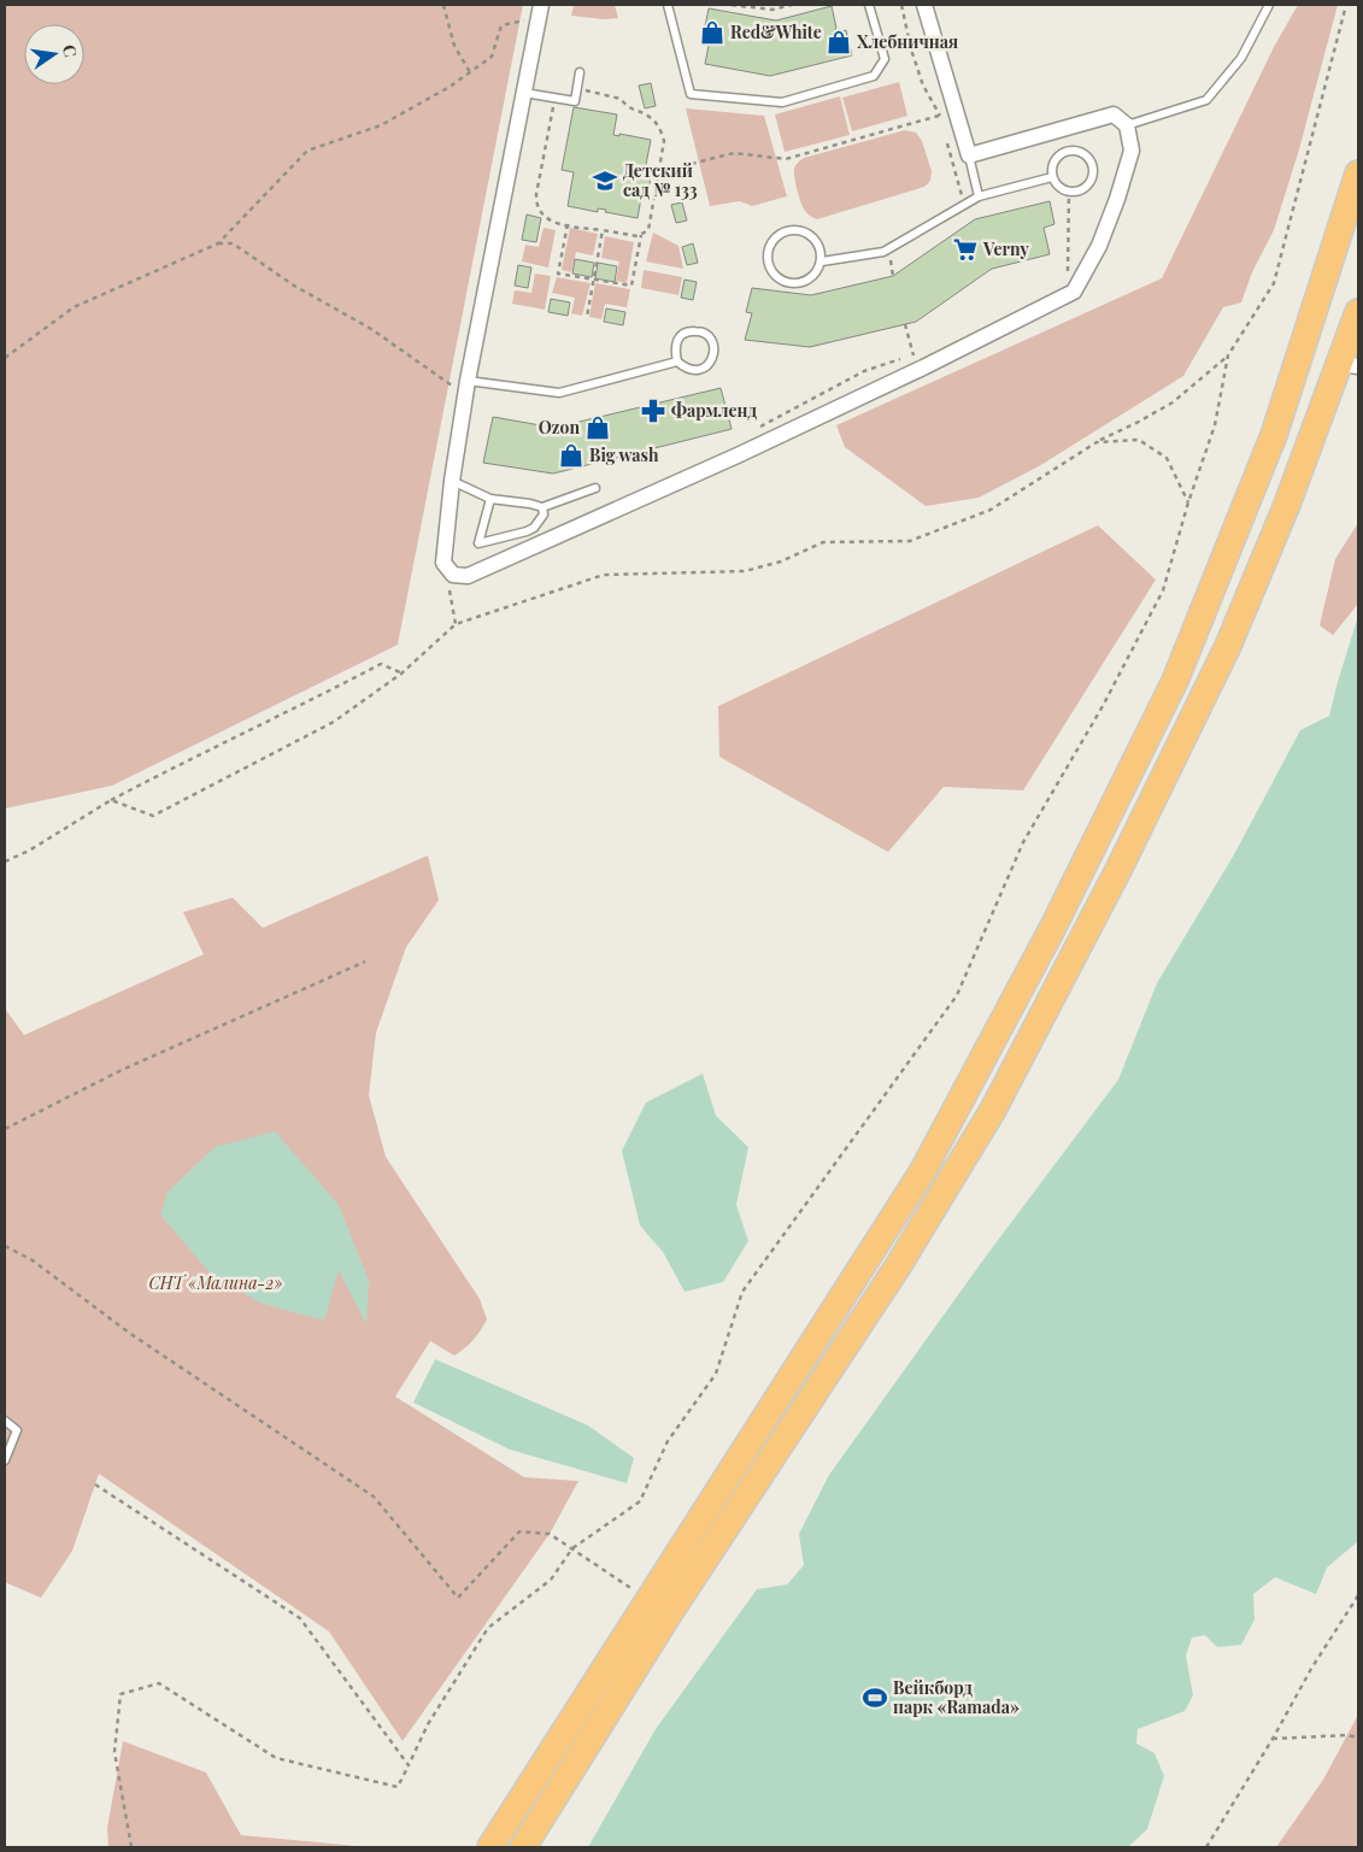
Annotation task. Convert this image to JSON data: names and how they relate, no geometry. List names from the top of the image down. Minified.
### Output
{"parks":["СНТ «Малина-2»"],"places":{"shop":["Red&White","Хлебничная","Ozon","Big wash"],"school or university":["Детский сад № 133"],"supermarket":["Verny"],"pharmacy":["Фармленд"],"sports":["Вейкборд парк «Ramada»"]},"north":"right"}
